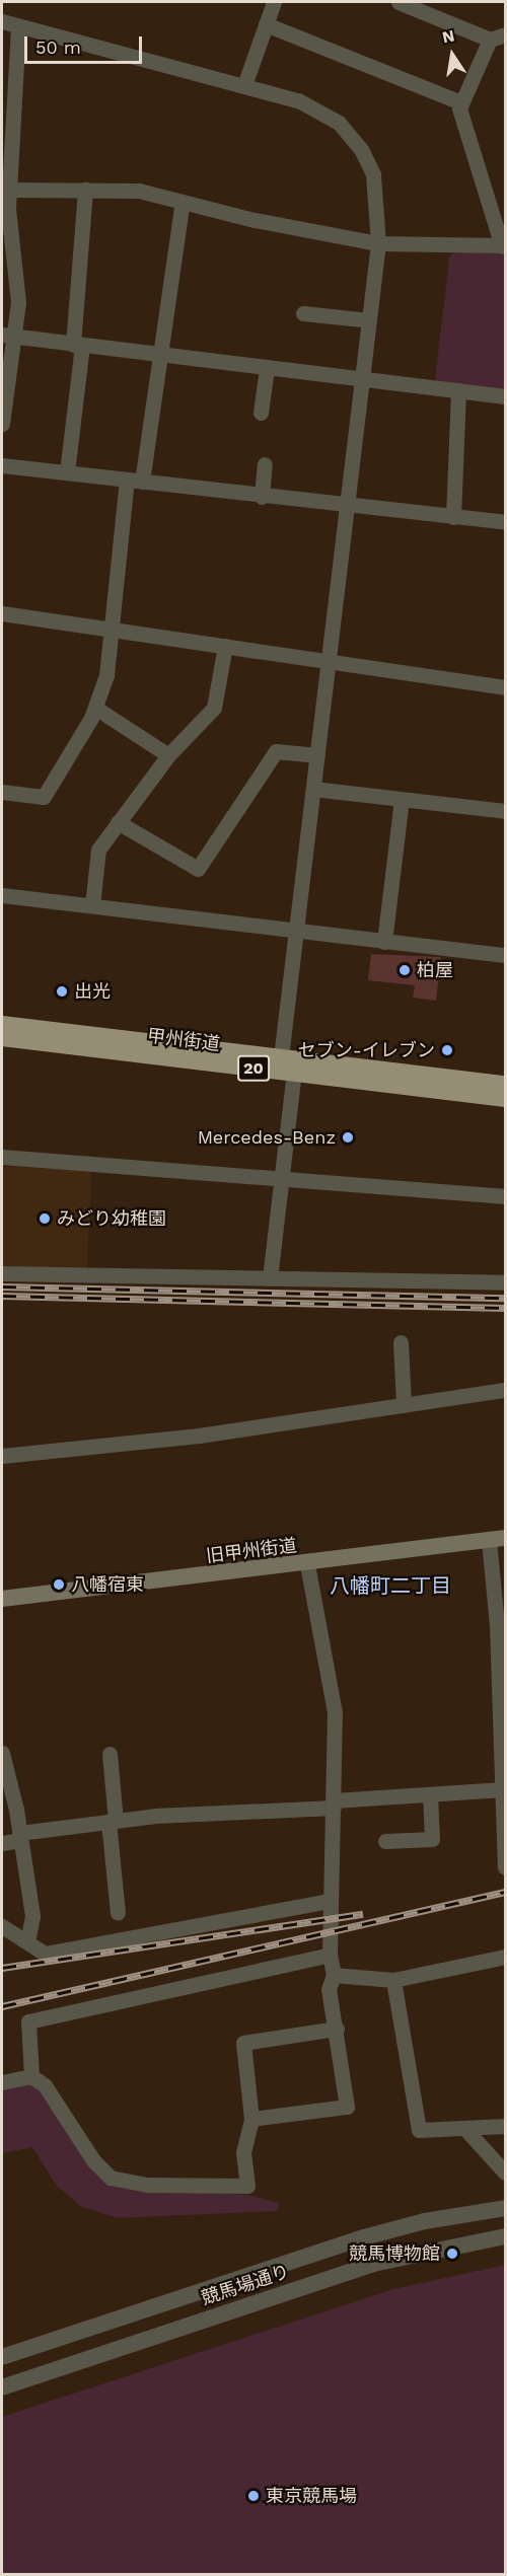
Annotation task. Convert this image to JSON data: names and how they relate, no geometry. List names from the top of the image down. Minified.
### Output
{"streets":{"highway":["甲州街道","20"],"main road":["旧甲州街道"],"street":["競馬場通り"]},"districts":["八幡町二丁目"],"places":["柏屋","出光","セブン-イレブン","Mercedes-Benz","みどり幼稚園","八幡宿東","競馬博物館","東京競馬場"],"scale_bar":"50 m","north":"top"}
